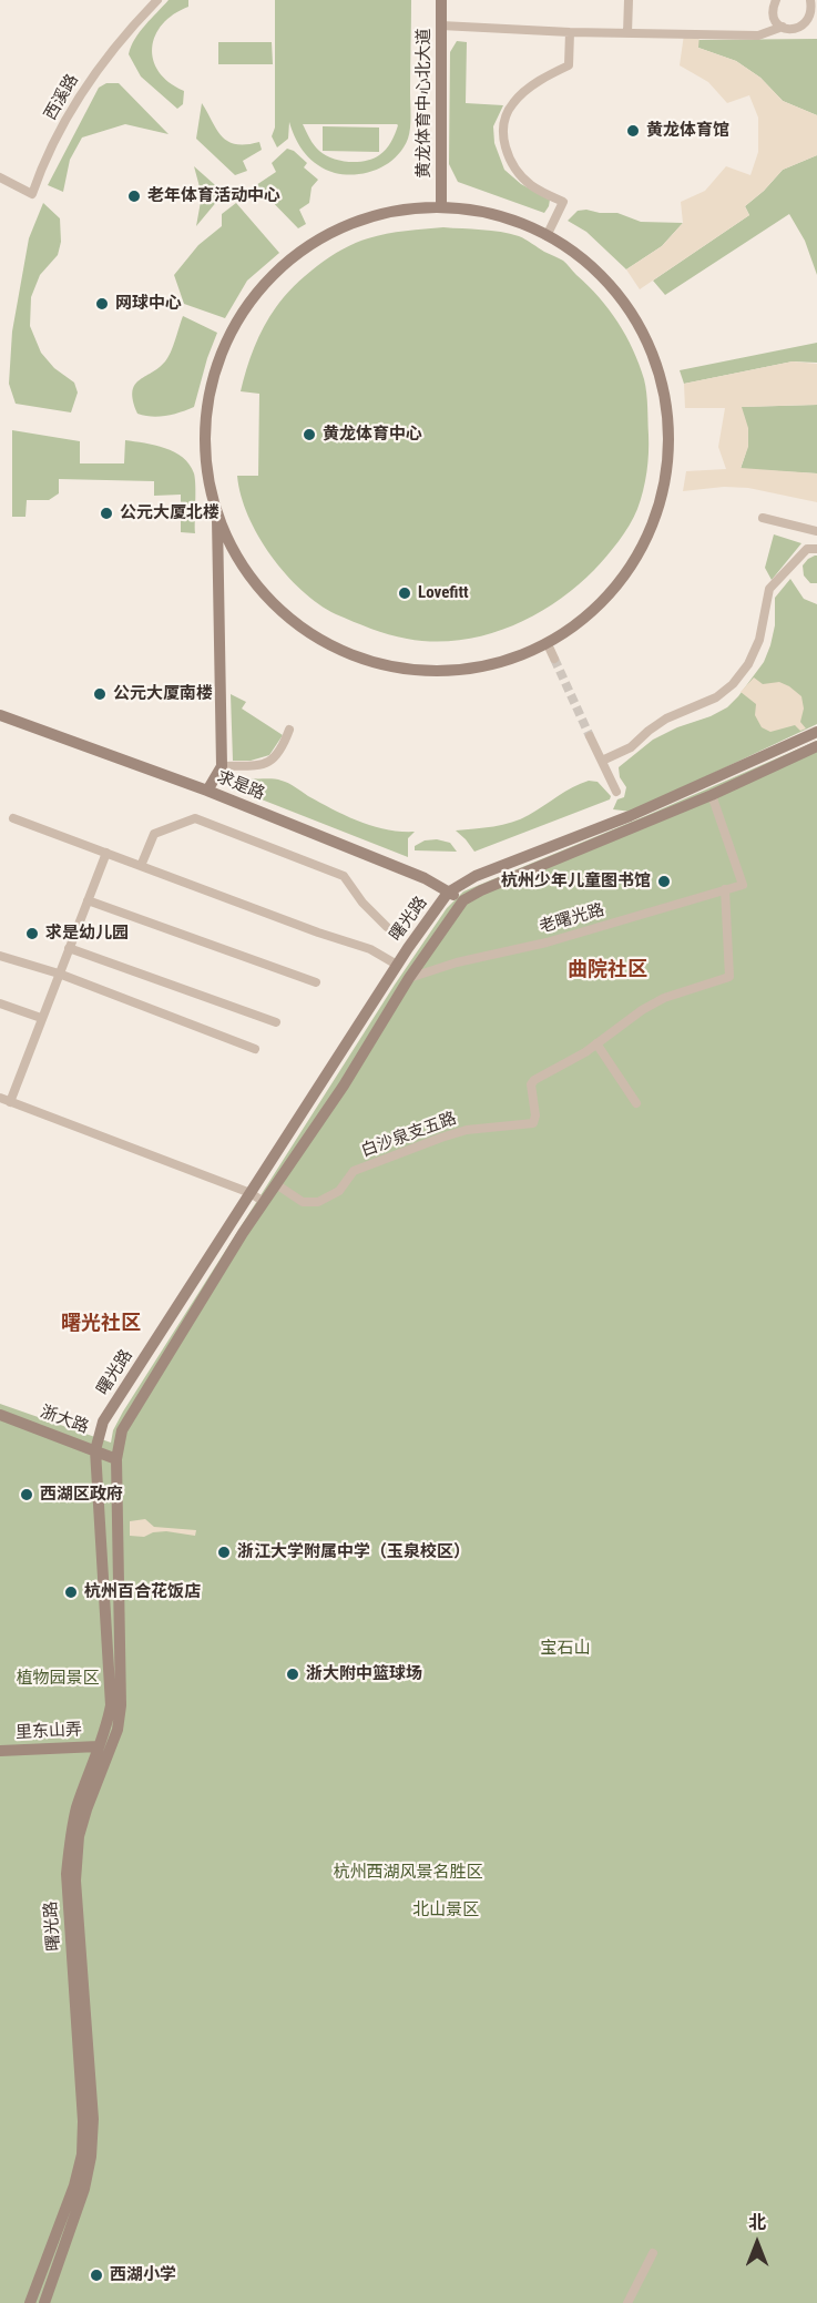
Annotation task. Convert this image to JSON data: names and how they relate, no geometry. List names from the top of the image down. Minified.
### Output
{"streets":{"main road":["黄龙体育中心北大道","求是路","曙光路","浙大路","里东山弄"],"street":["西溪路","老曙光路","白沙泉支五路"]},"crossings":[["求是路","曙光路"],["曙光路","老曙光路"],["曙光路","白沙泉支五路"],["曙光路","浙大路"],["曙光路","里东山弄"]],"districts":["曲院社区","曙光社区"],"parks":["宝石山","植物园景区","杭州西湖风景名胜区","北山景区"],"places":["黄龙体育馆","老年体育活动中心","网球中心","黄龙体育中心","公元大厦北楼","Lovefitt","公元大厦南楼","杭州少年儿童图书馆","求是幼儿园","西湖区政府","浙江大学附属中学（玉泉校区）","杭州百合花饭店","浙大附中篮球场","西湖小学"],"north":"top"}
